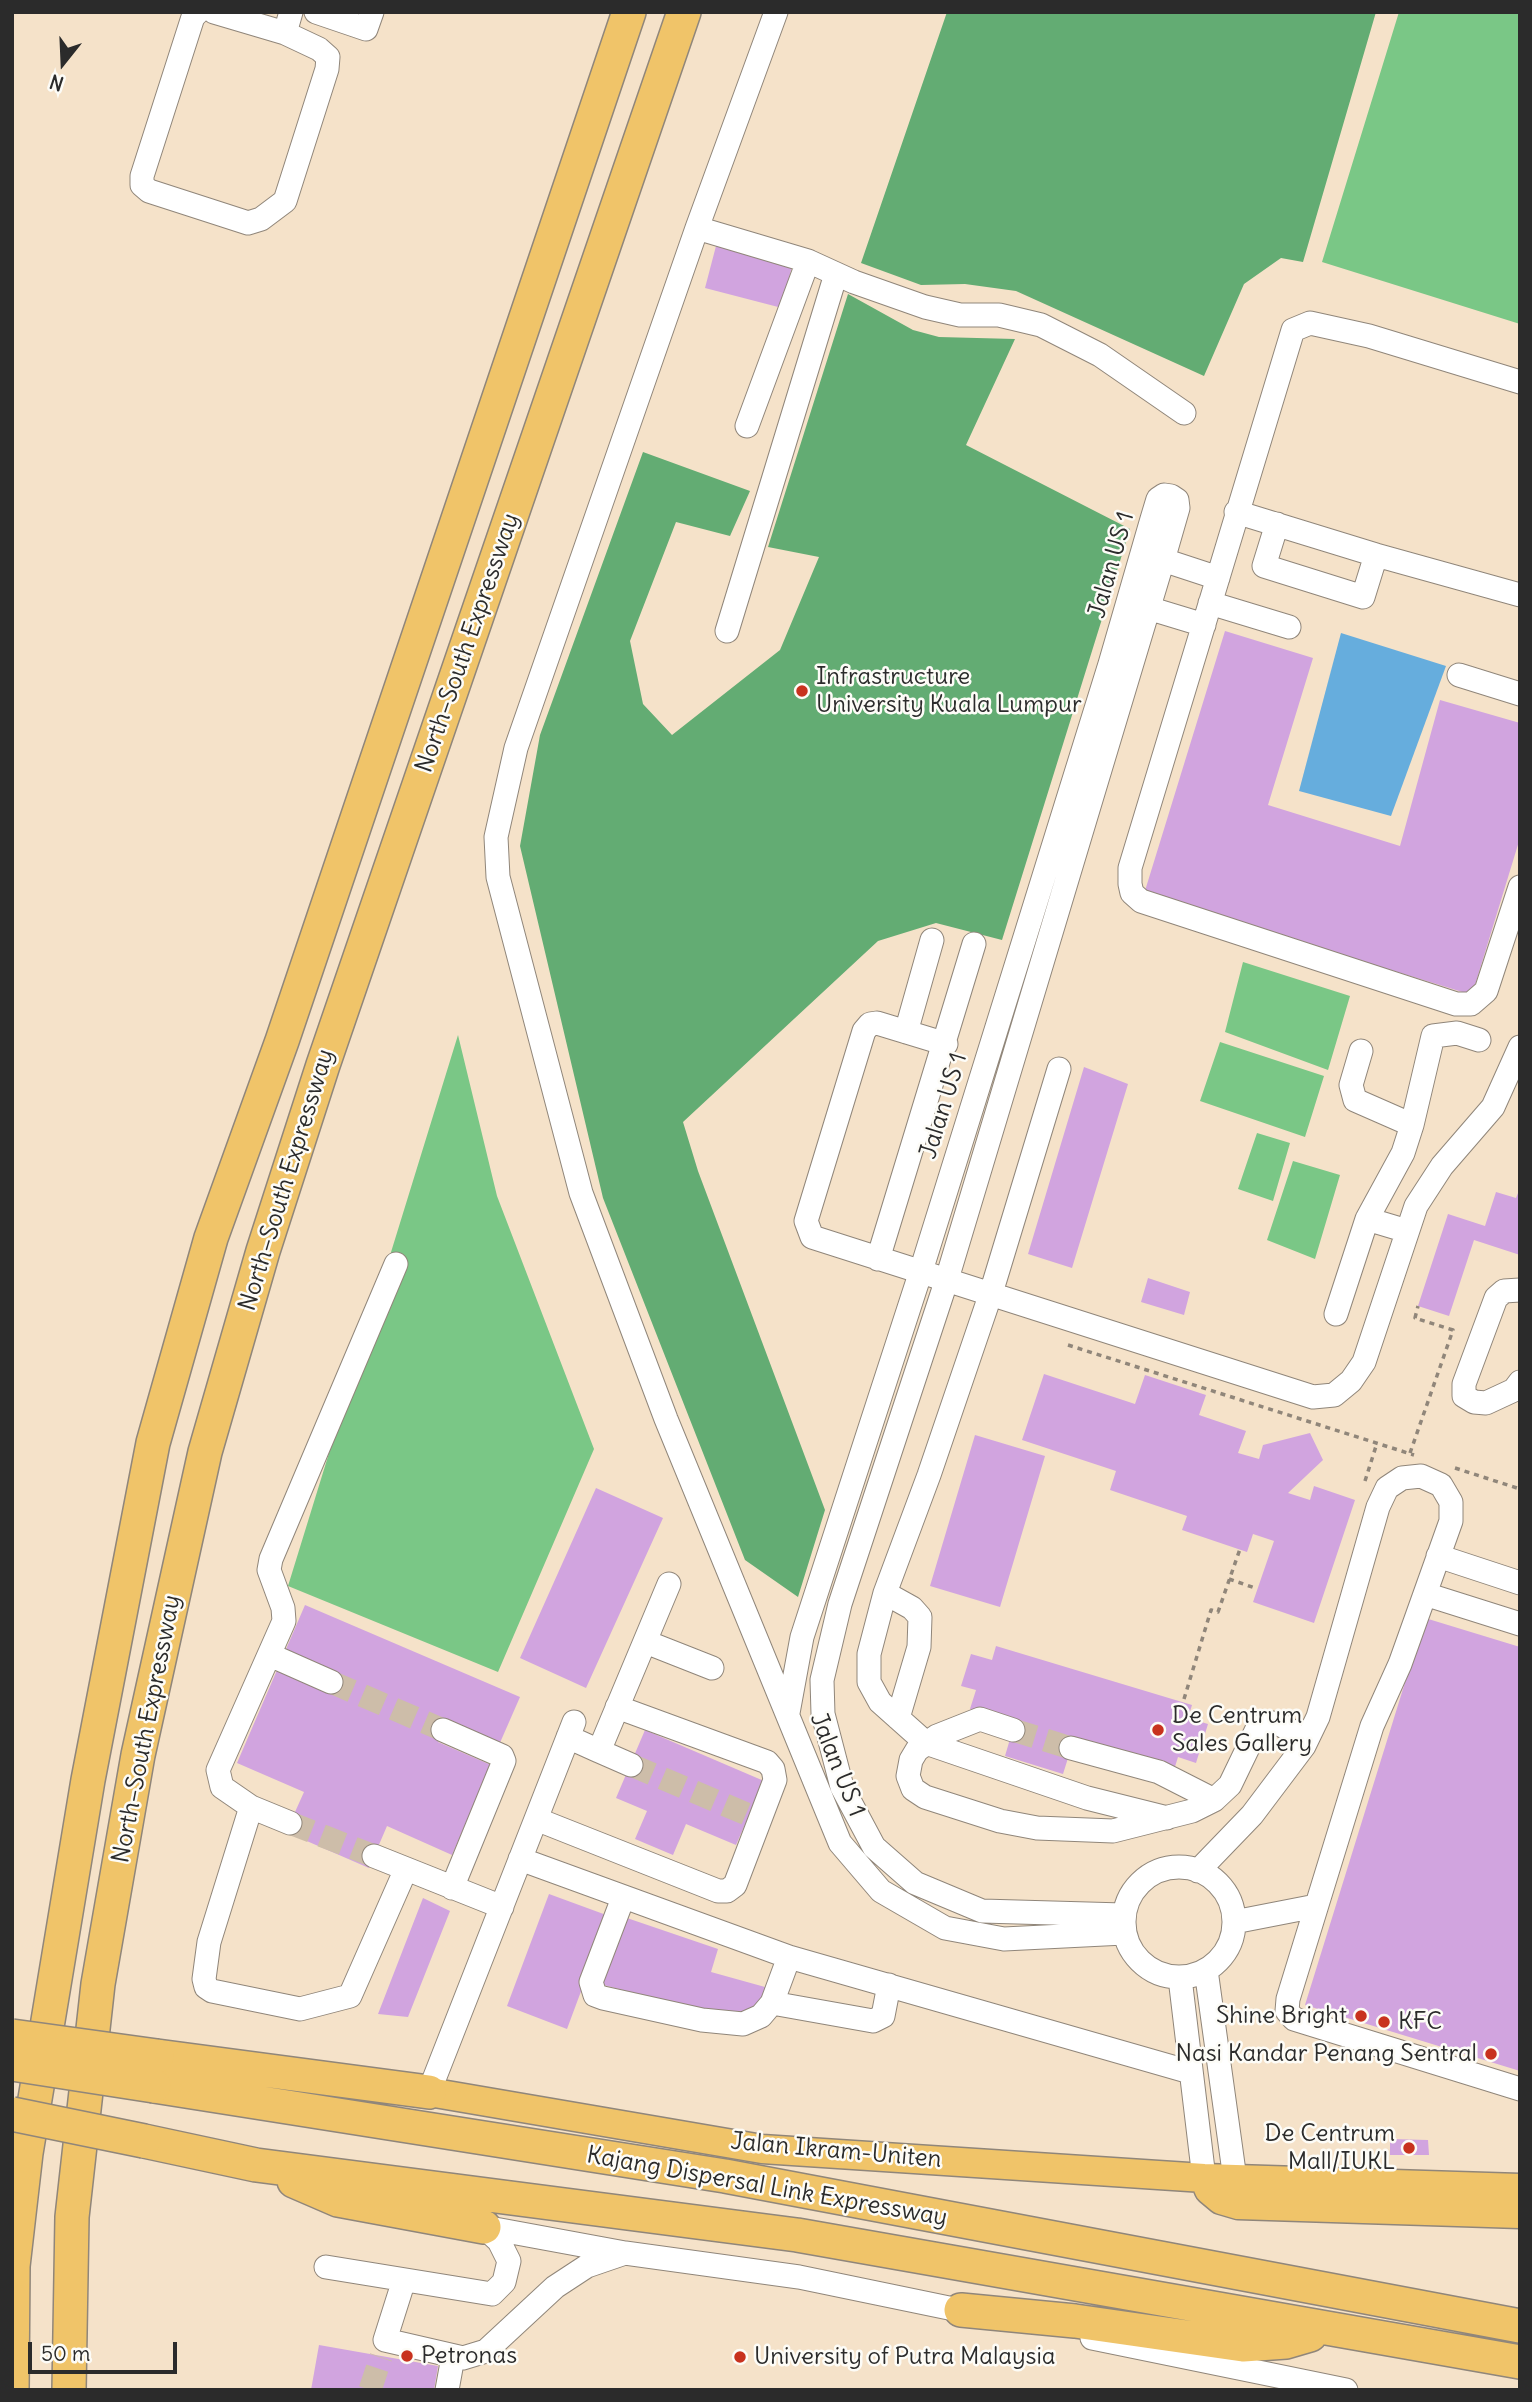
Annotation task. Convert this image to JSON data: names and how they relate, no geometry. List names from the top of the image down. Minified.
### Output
{"streets":{"highway":["North–South Expressway","Kajang Dispersal Link Expressway"],"main road":["Jalan Ikram-Uniten"],"street":["Jalan US 1"]},"places":["Infrastructure University Kuala Lumpur","De Centrum Sales Gallery","Shine Bright","KFC","Nasi Kandar Penang Sentral","De Centrum Mall/IUKL","Petronas","University of Putra Malaysia"],"scale_bar":"50 m","north":"bottom"}
